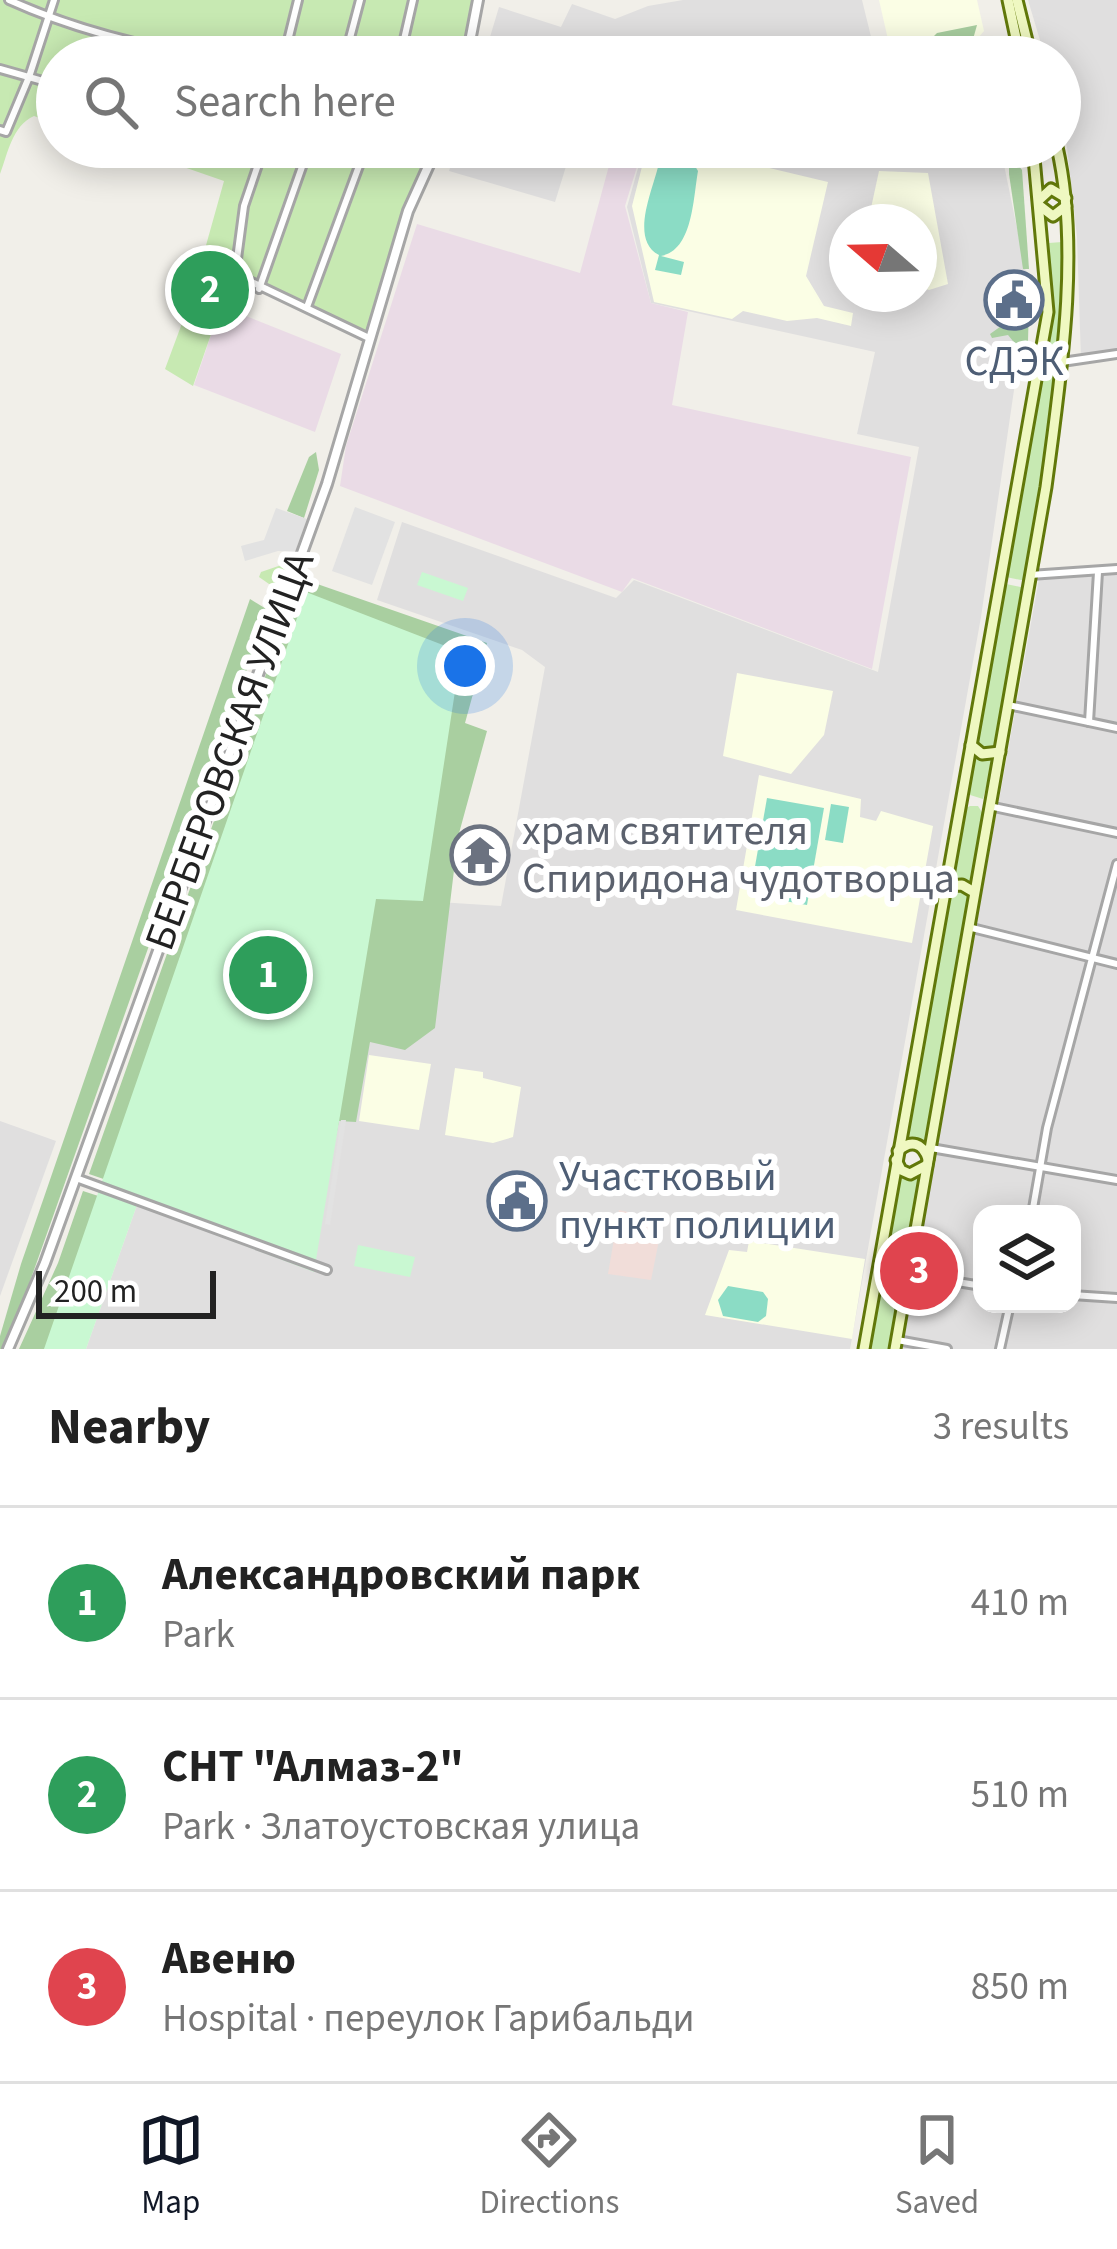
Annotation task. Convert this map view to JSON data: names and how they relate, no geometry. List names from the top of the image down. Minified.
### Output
{"streets":{"street":["БЕРБЕРОВСКАЯ УЛИЦА"]},"places":{"public building":["СДЭК","Участковый пункт полиции"],"temple":["храм святителя Спиридона чудотворца"]},"scale_bar":"200 m","north":"left","page":{"search":"Search here","pins":["2","1","3"],"scale":"200 m","heading":["Nearby","3 results"],"list":[{"mark":"1","name":"Александровский парк","note":"Park","value":"410 m"},{"mark":"2","name":"СНТ \"Алмаз-2\"","note":"Park · Златоустовская улица","value":"510 m"},{"mark":"3","name":"Авеню","note":"Hospital · переулок Гарибальди","value":"850 m"}],"nav":["Map","Directions","Saved"]}}
